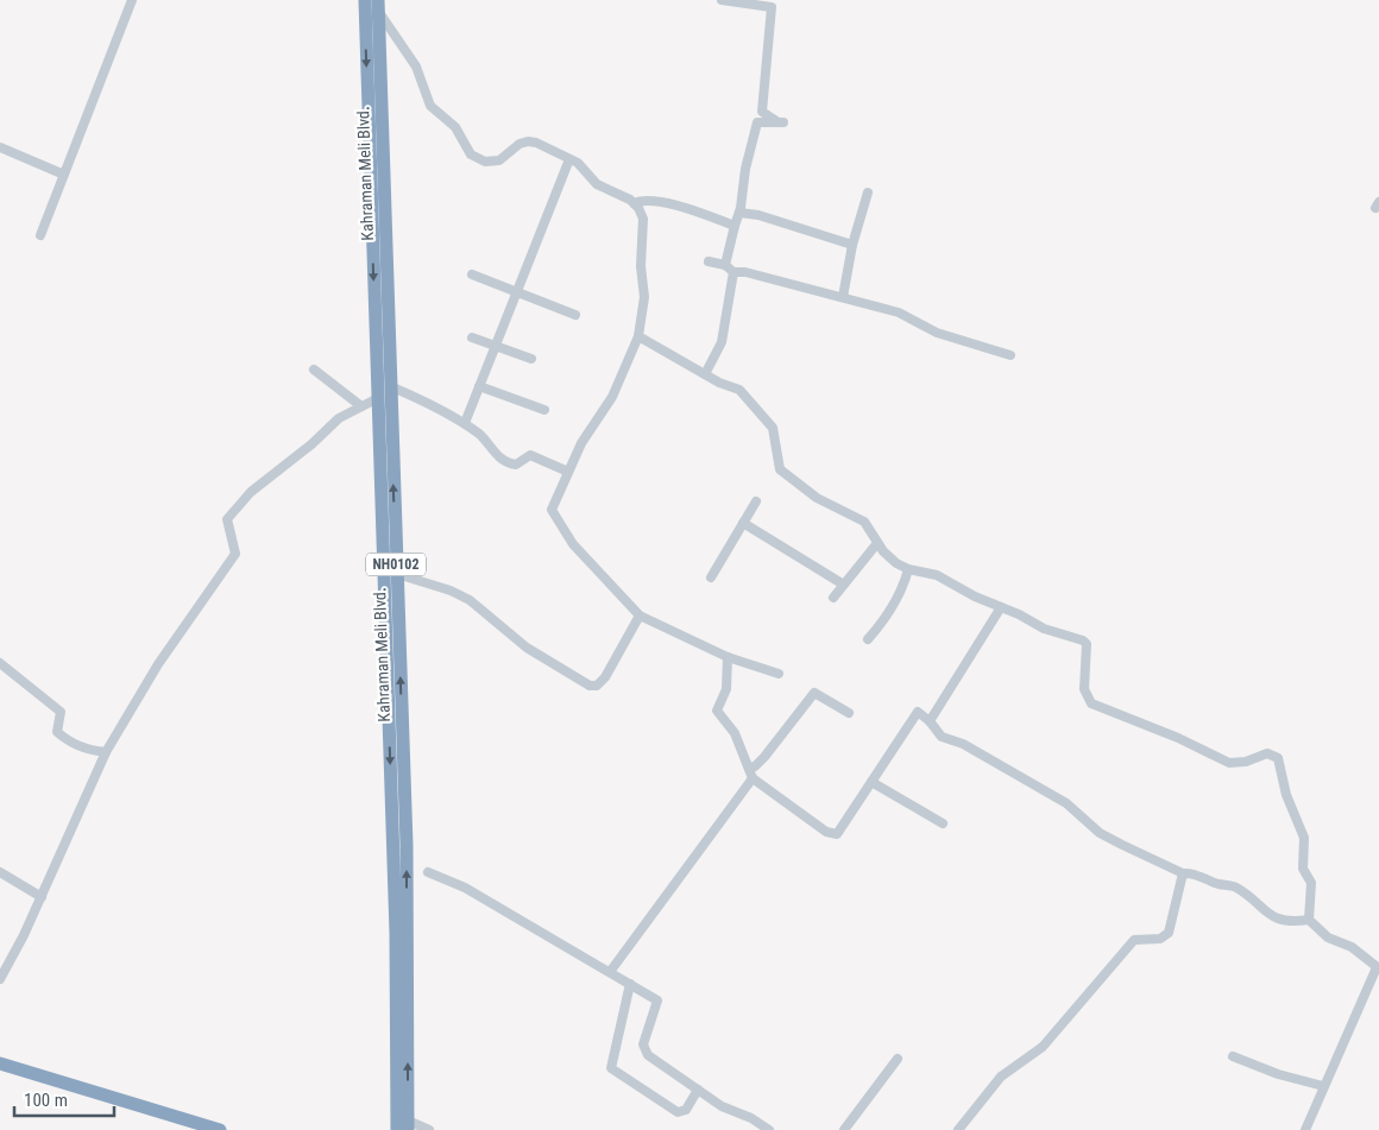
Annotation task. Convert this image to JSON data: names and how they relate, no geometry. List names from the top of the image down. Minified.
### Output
{"streets":{"highway":["Kahraman Meli Blvd.","NH0102"]},"scale_bar":"100 m"}
